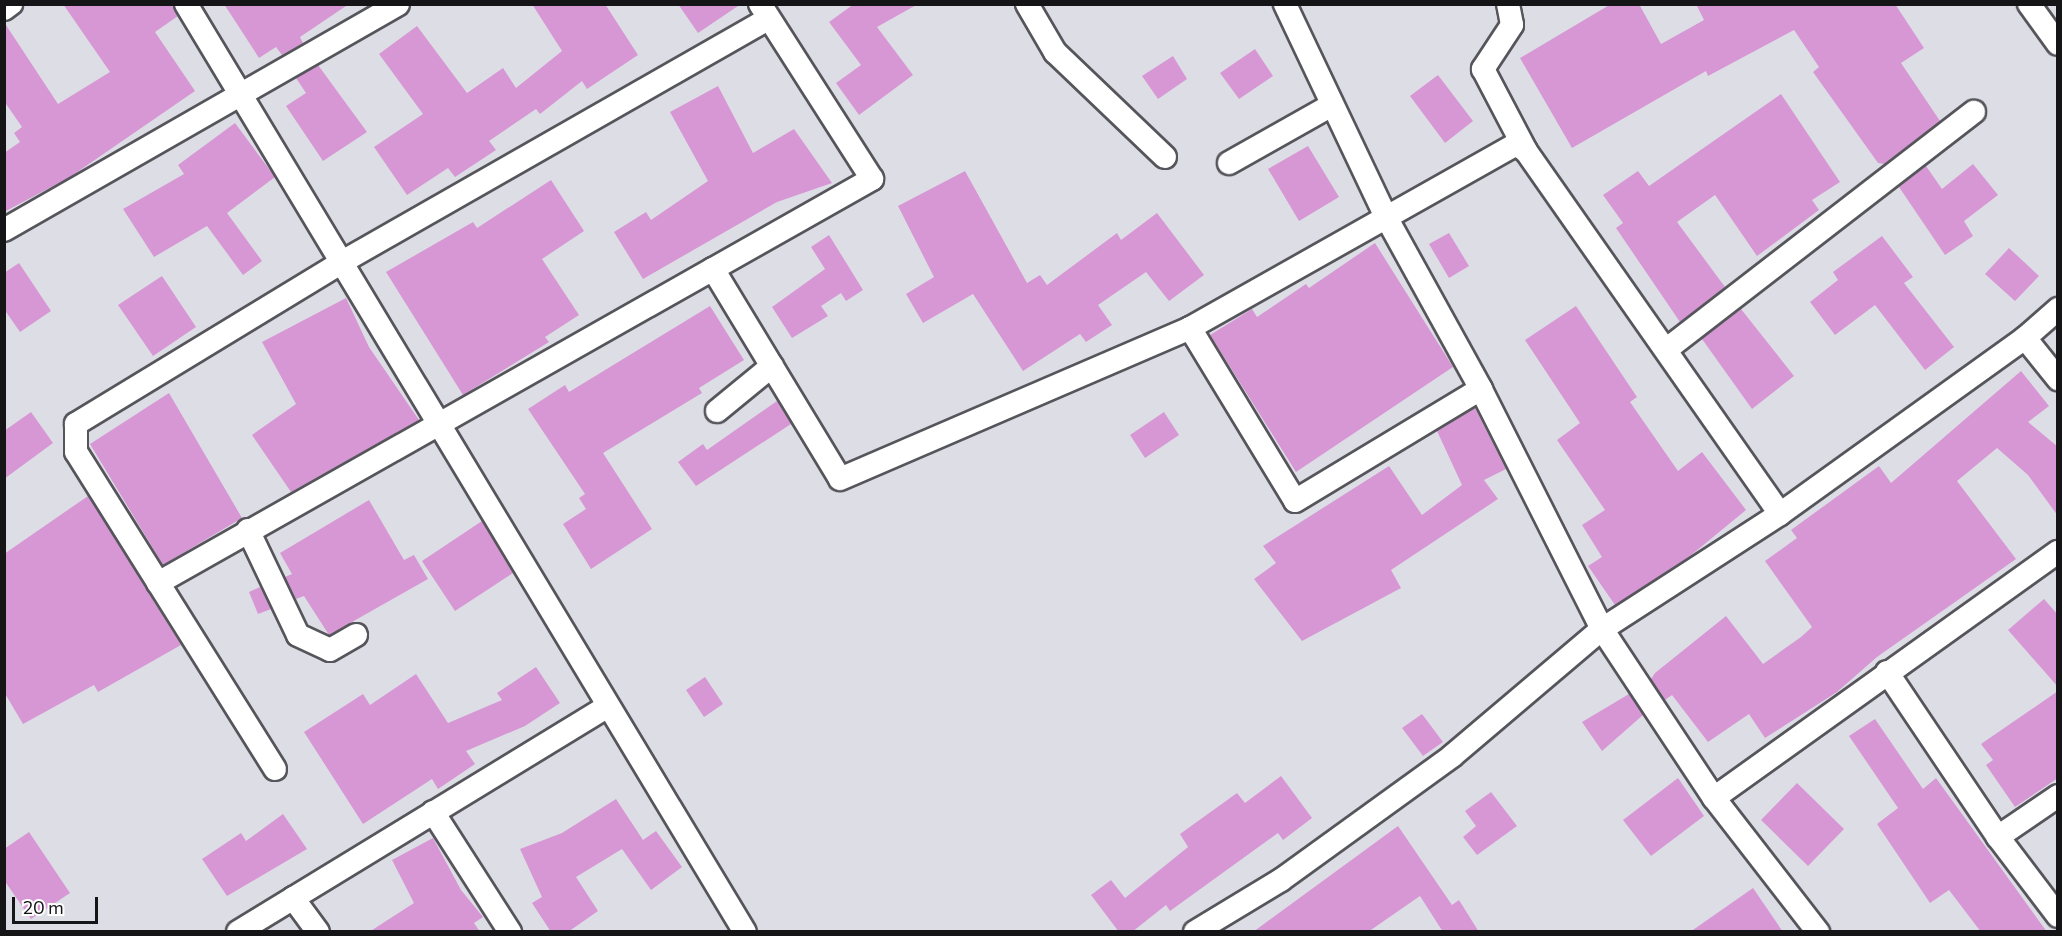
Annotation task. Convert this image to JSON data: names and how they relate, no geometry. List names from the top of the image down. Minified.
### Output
{"scale_bar":"20 m"}
